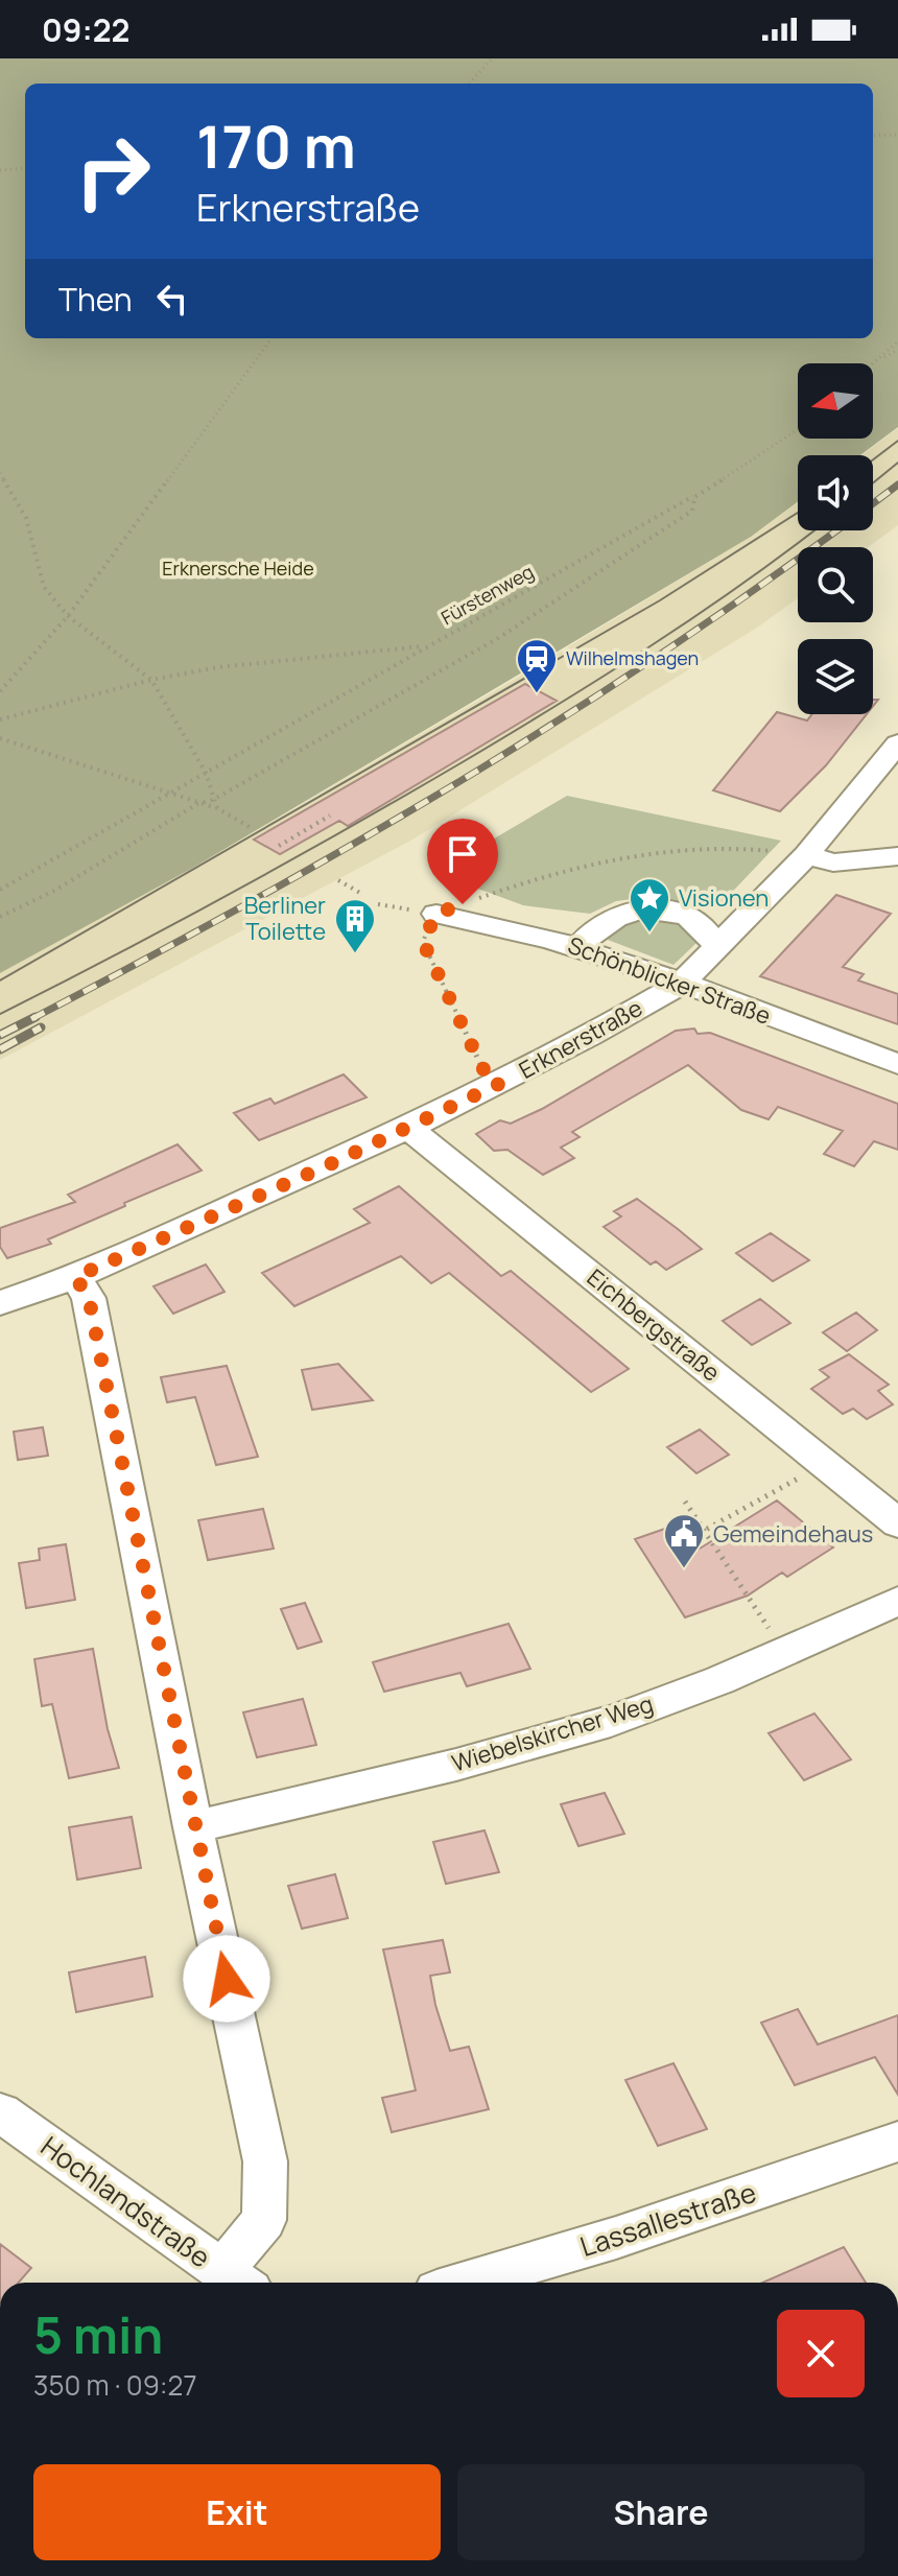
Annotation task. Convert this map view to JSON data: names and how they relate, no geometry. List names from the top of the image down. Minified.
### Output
{"streets":{"street":["Schönblicker Straße","Erknerstraße","Eichbergstraße","Wiebelskircher Weg","Hochlandstraße","Lassallestraße"],"path":["Fürstenweg"]},"crossings":[["Schönblicker Straße","Erknerstraße"],["Erknerstraße","Eichbergstraße"]],"parks":["Erknersche Heide"],"places":{"station":["Wilhelmshagen"],"place":["Visionen"],"building":["Berliner Toilette"],"public building":["Gemeindehaus"]},"north":"left","page":{"status":"09:22","turn":["170 m","Erknerstraße"],"then":"Then","heading":["5 min","350 m · 09:27"],"buttons":["Exit","Share"]}}
